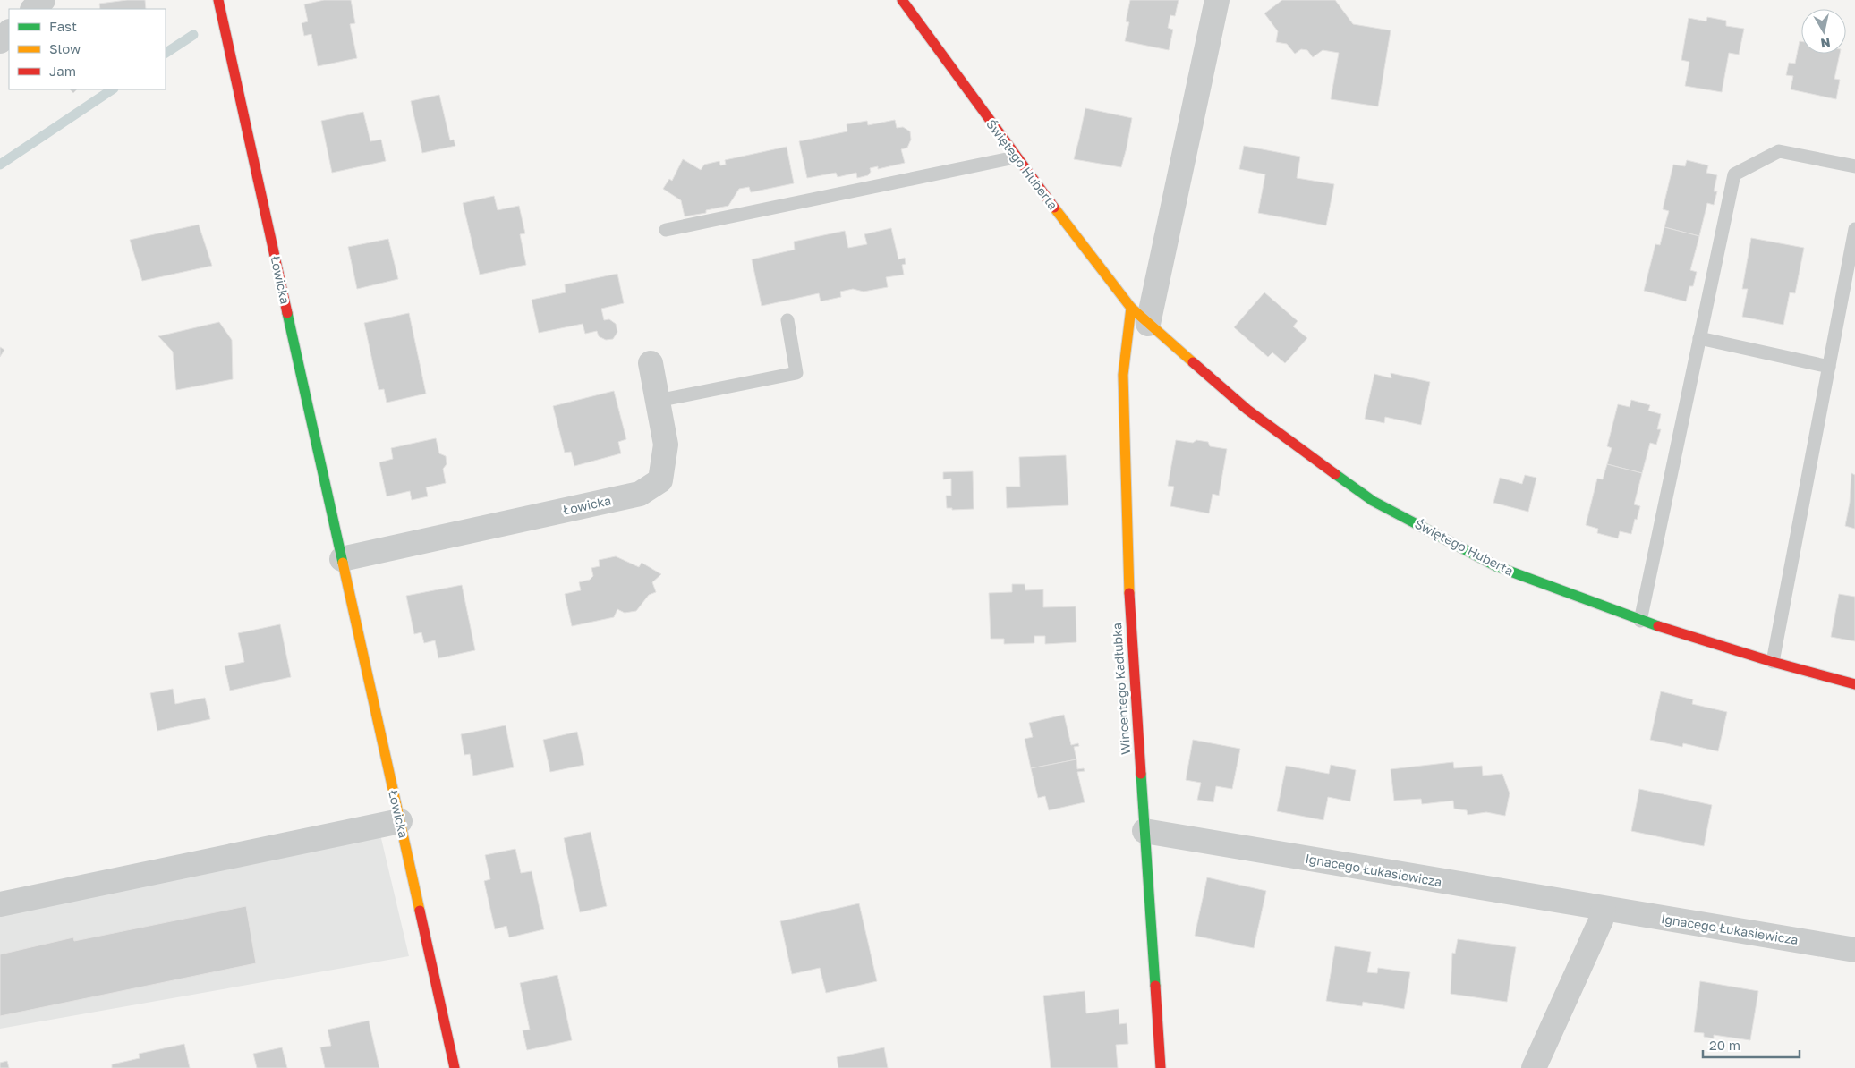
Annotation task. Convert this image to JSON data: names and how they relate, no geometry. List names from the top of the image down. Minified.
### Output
{"streets":{"street":["Świętego Huberta","Łowicka","Wincentego Kadłubka","Ignacego Łukasiewicza"]},"crossings":[["Świętego Huberta","Wincentego Kadłubka"],["Wincentego Kadłubka","Ignacego Łukasiewicza"]],"legend":["Fast","Slow","Jam"],"scale_bar":"20 m","north":"bottom"}
